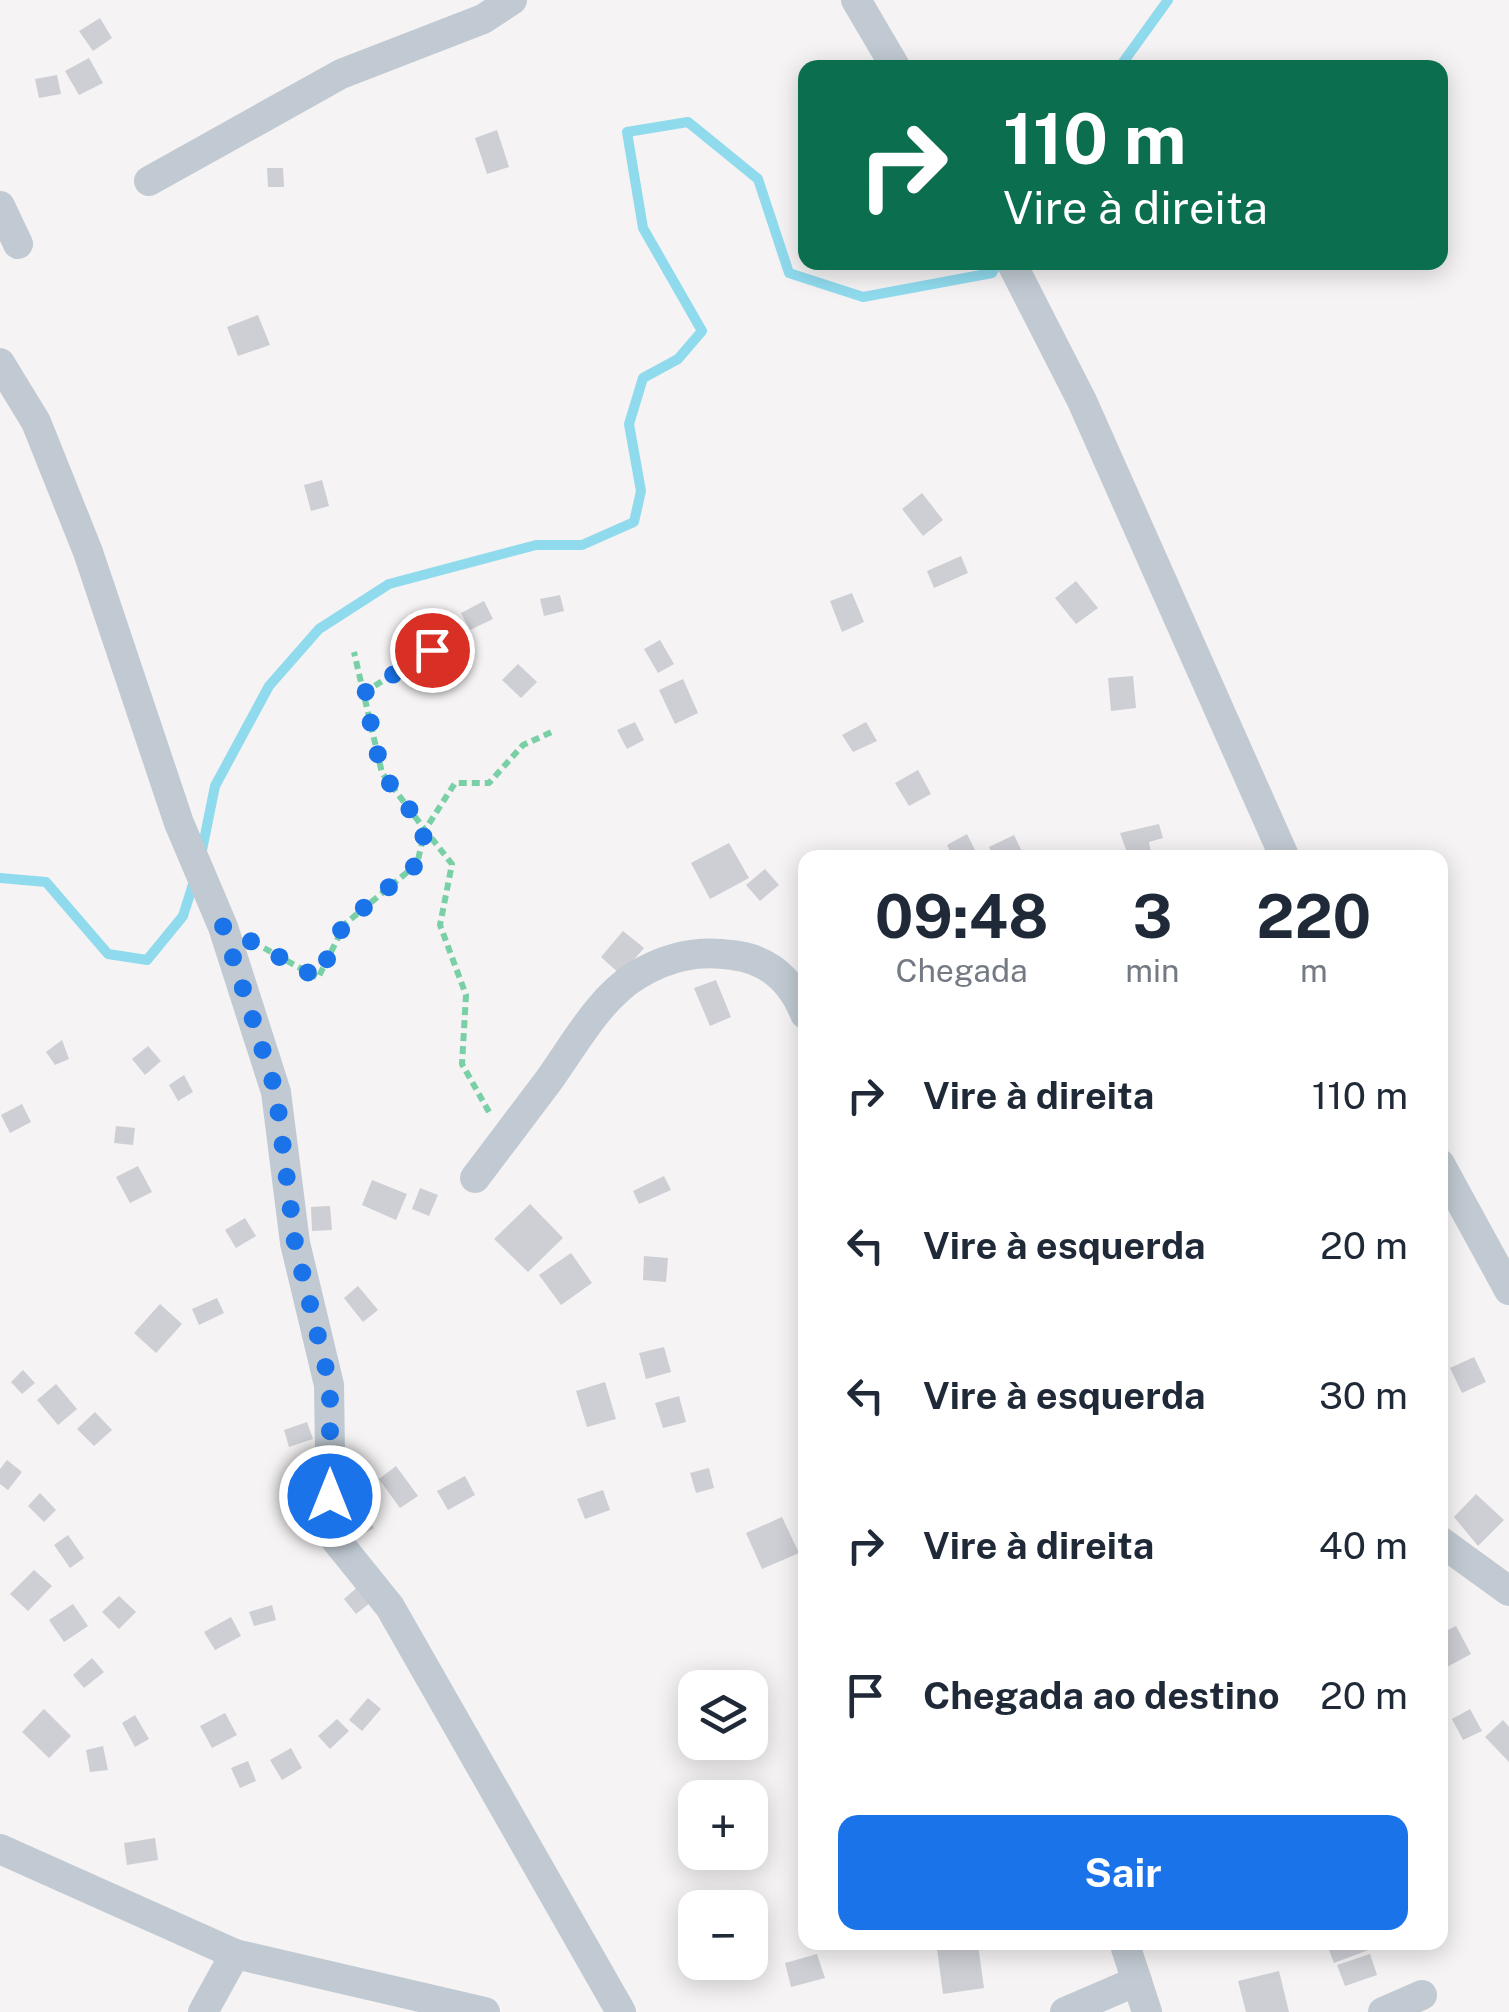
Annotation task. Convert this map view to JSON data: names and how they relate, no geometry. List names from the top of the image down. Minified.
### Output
{"page":{"turn":["110 m","Vire à direita"],"eta":["09:48","Chegada","3","min","220","m"],"list":[{"name":"Vire à direita","value":"110 m"},{"name":"Vire à esquerda","value":"20 m"},{"name":"Vire à esquerda","value":"30 m"},{"name":"Vire à direita","value":"40 m"},{"name":"Chegada ao destino","value":"20 m"}],"map_buttons":["+","−"],"buttons":"Sair"}}
